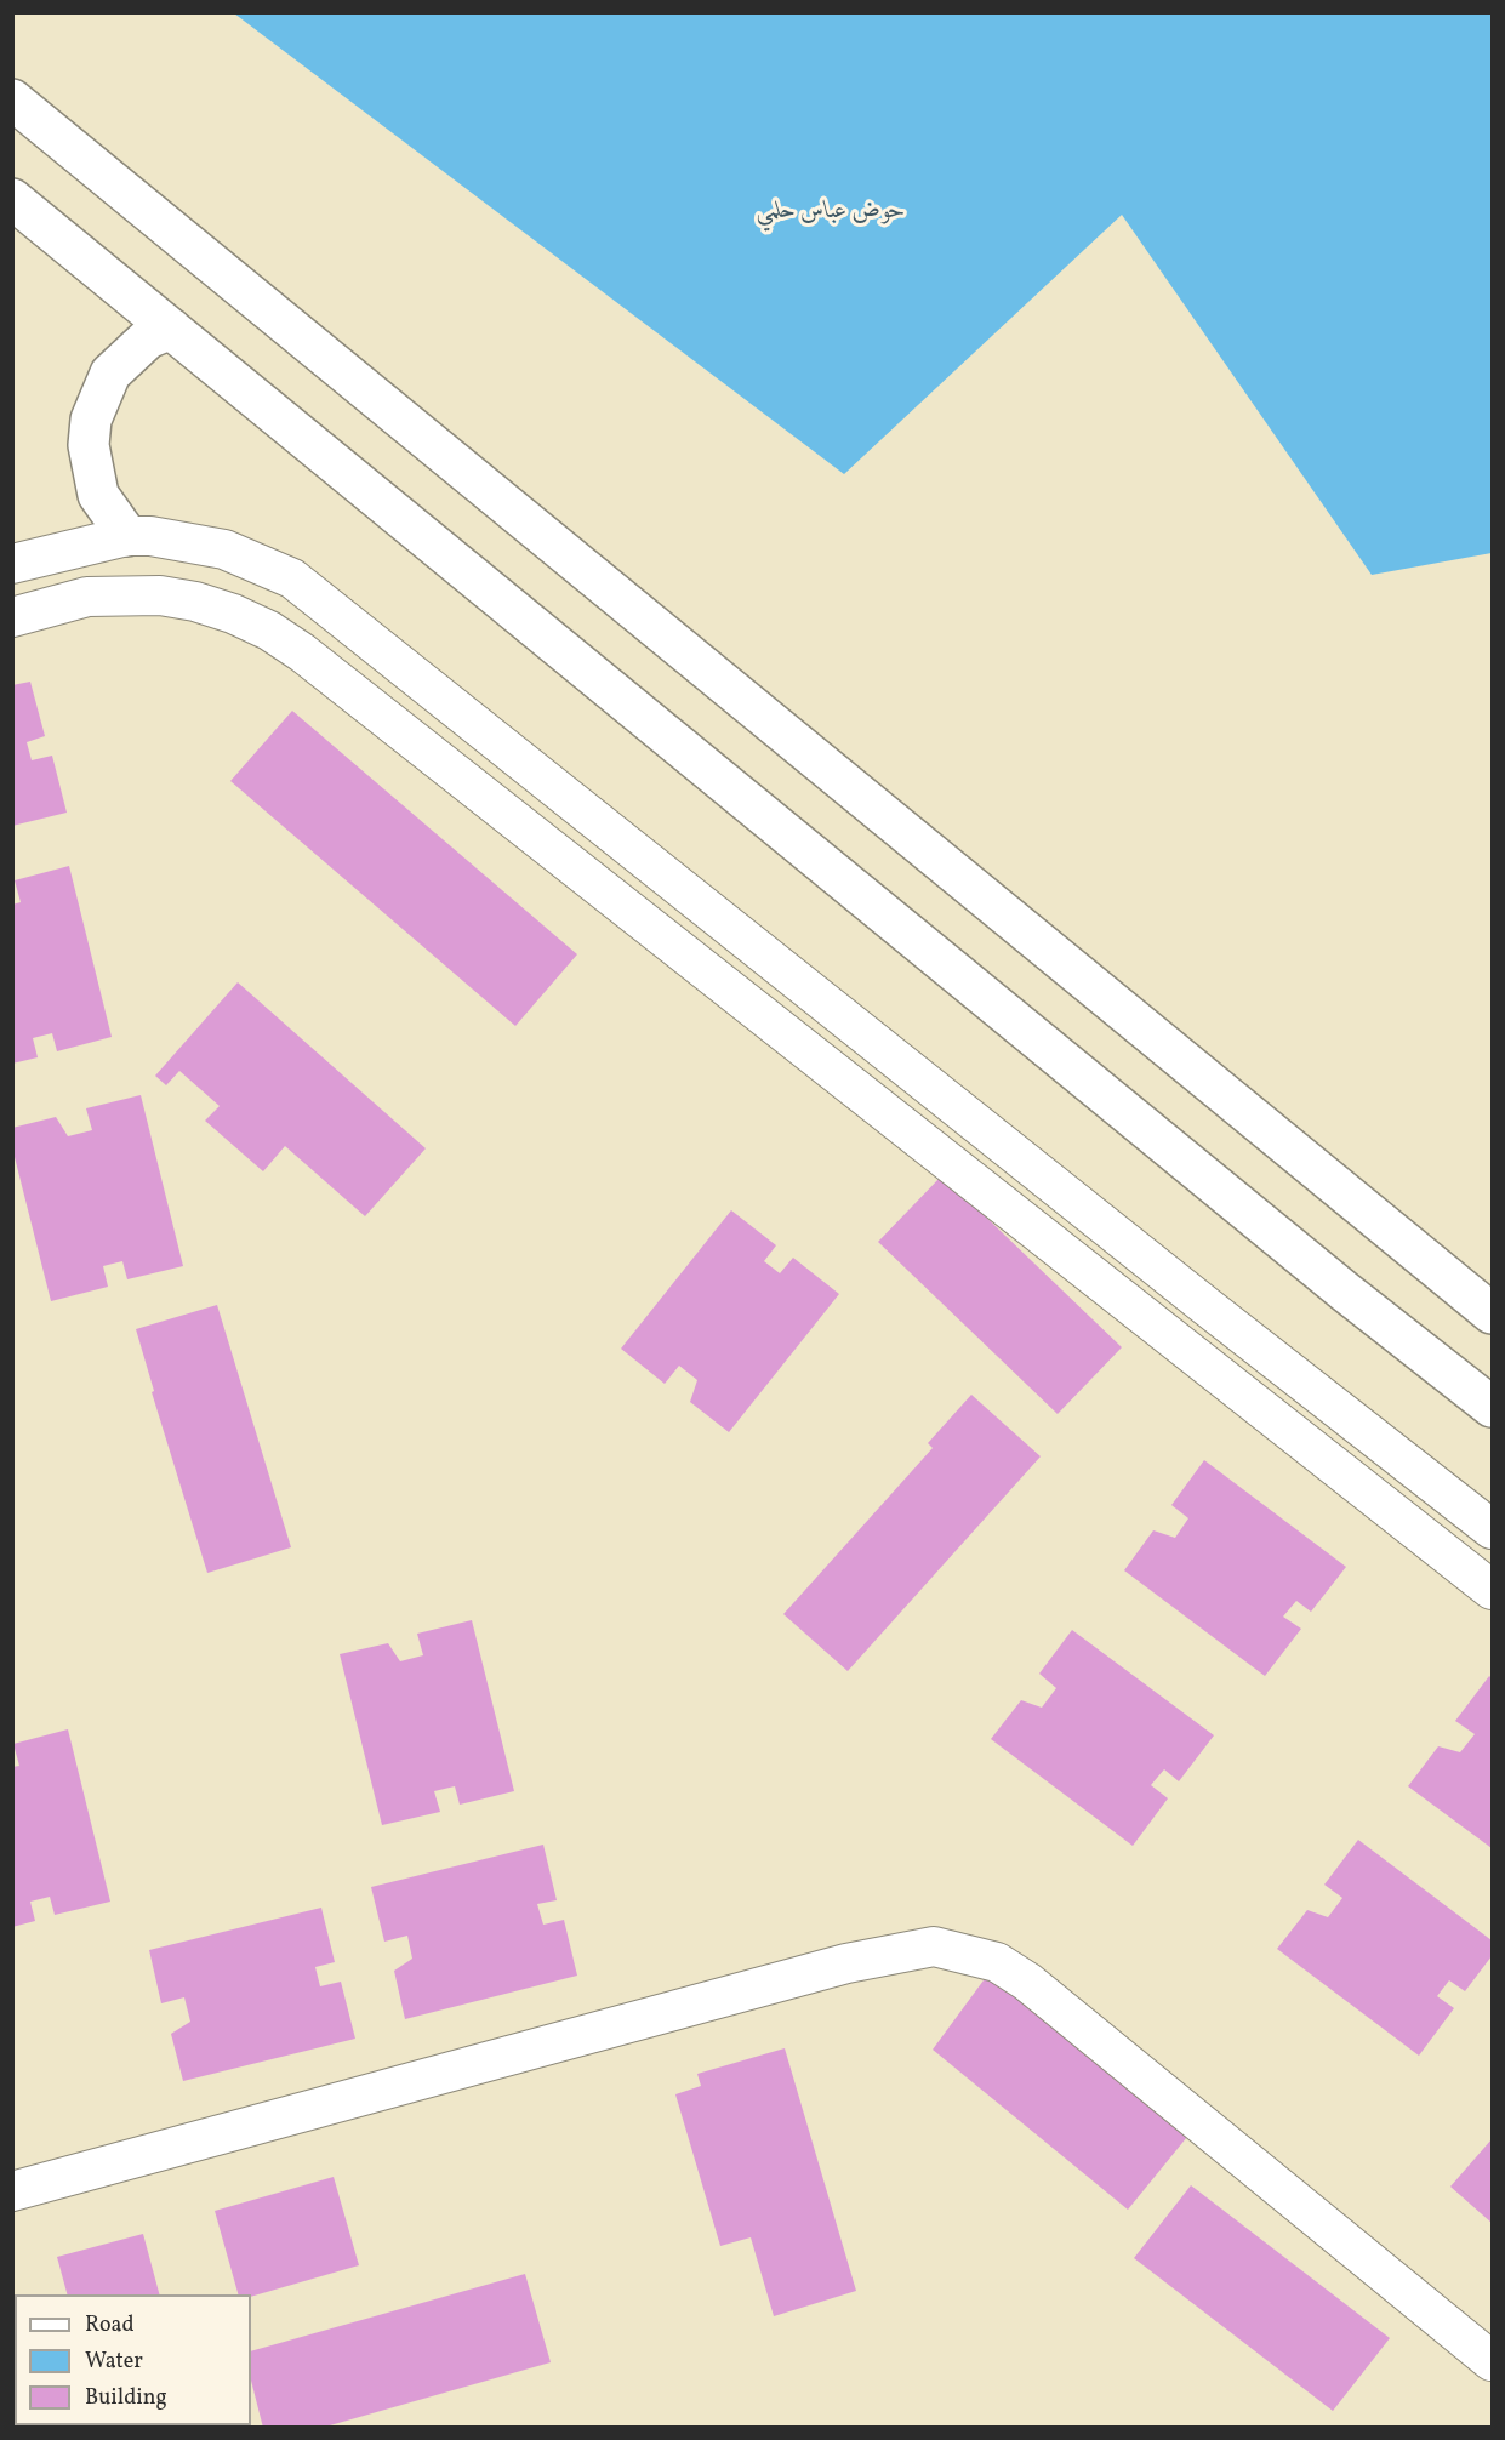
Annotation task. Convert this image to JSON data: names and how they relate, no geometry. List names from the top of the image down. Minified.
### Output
{"water":["حوض عباس حلمي"],"legend":["Road","Water","Building"]}
